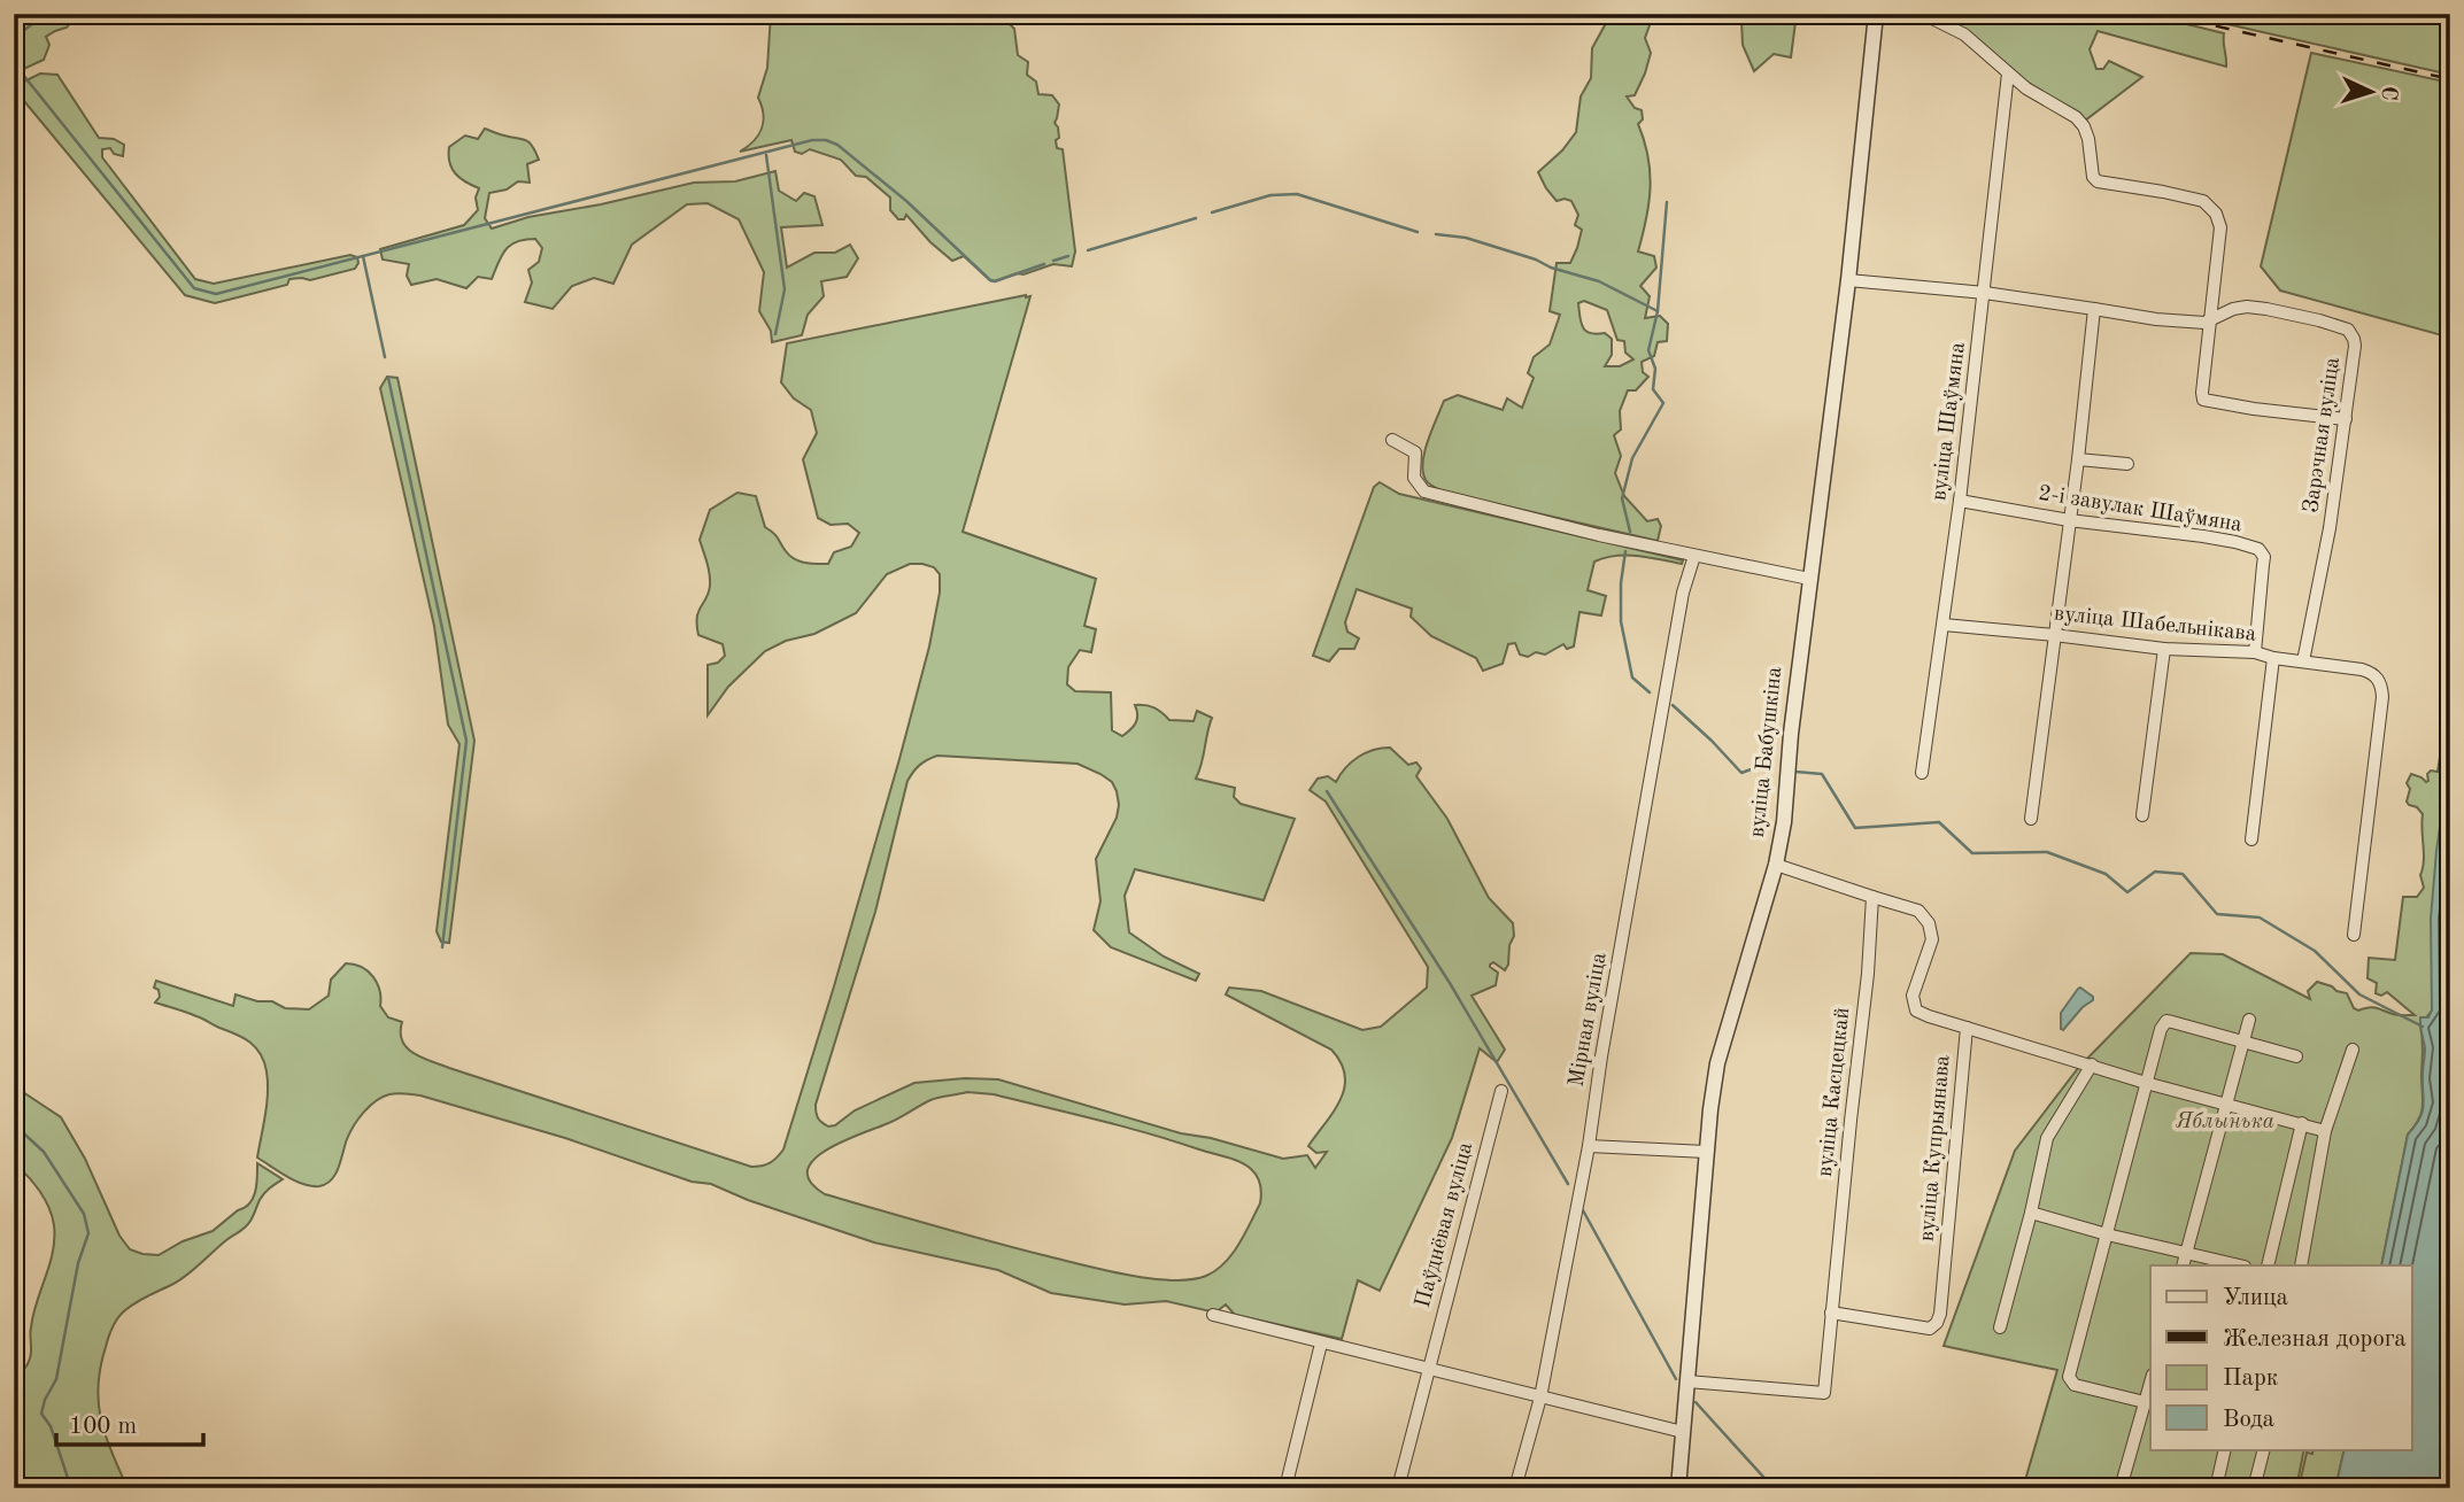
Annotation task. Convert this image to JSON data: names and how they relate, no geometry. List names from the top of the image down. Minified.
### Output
{"streets":{"street":["вуліца Шаўмяна","Зарэчная вуліца","2-і завулак Шаўмяна","вуліца Шабельнікава","вуліца Бабушкіна","Мірная вуліца","вуліца Касцецкай","вуліца Купрыянава","Паўднёвая вуліца"]},"crossings":[["вуліца Шаўмяна","Зарэчная вуліца"],["вуліца Шаўмяна","2-і завулак Шаўмяна"],["вуліца Шаўмяна","вуліца Шабельнікава"],["Зарэчная вуліца","вуліца Шабельнікава"],["Зарэчная вуліца","вуліца Бабушкіна"],["2-і завулак Шаўмяна","вуліца Шабельнікава"],["вуліца Бабушкіна","вуліца Касцецкай"],["вуліца Касцецкай","вуліца Купрыянава"]],"parks":["Яблынька"],"legend":["Улица","Железная дорога","Парк","Вода"],"scale_bar":"100 m","north":"right"}
